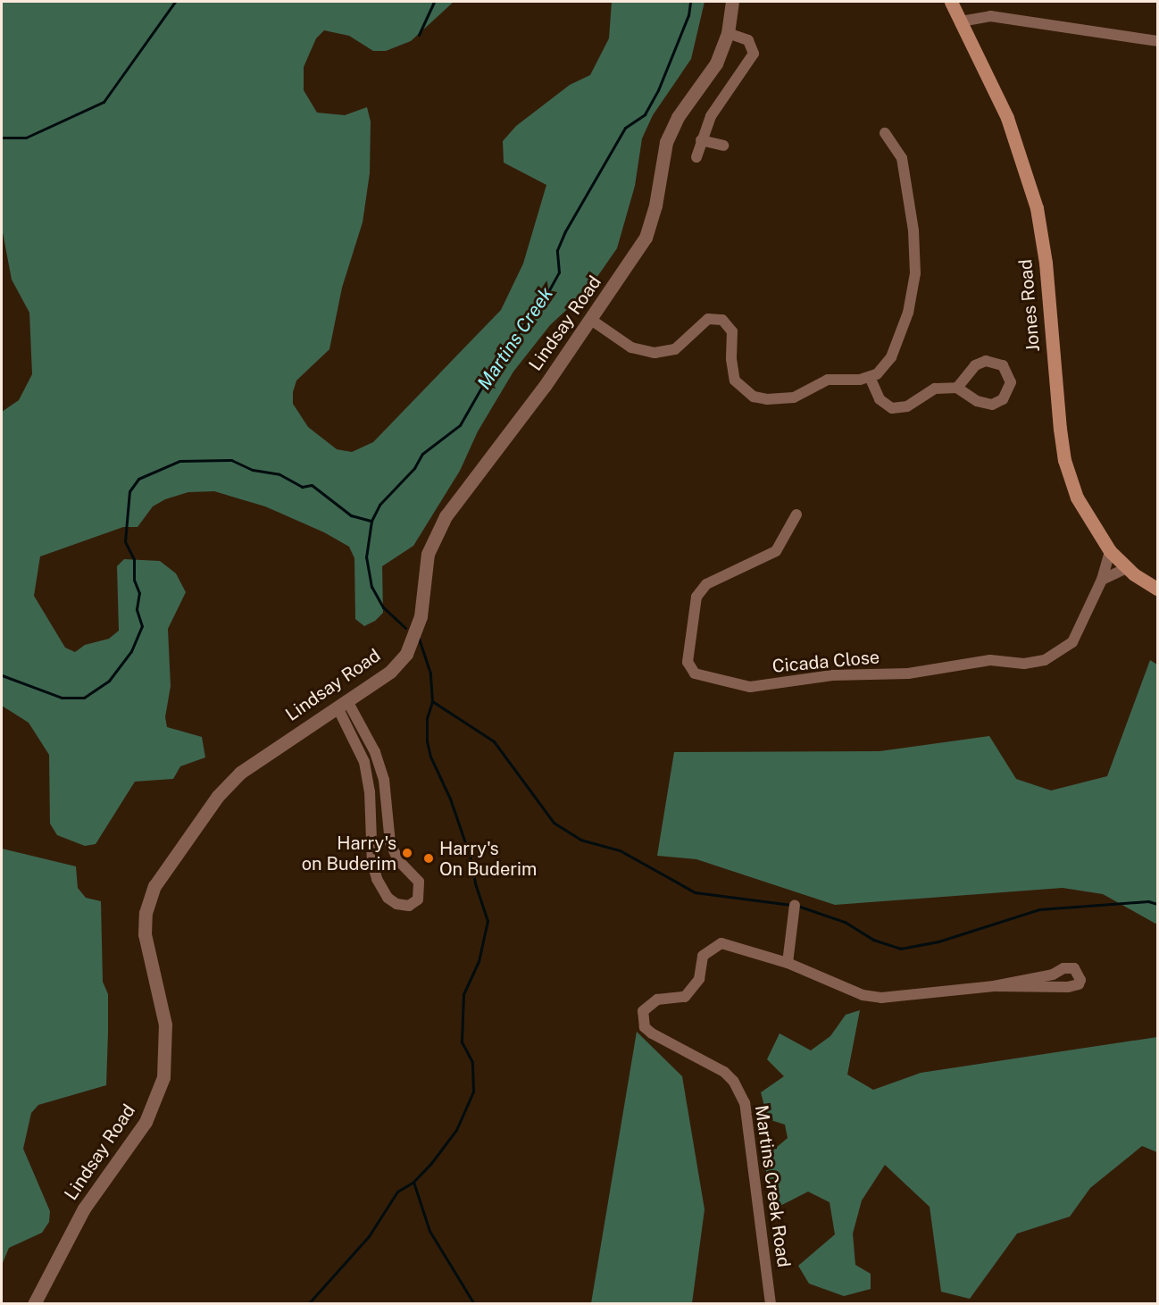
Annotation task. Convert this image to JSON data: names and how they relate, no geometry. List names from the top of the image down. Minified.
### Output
{"streets":{"main road":["Jones Road"],"street":["Lindsay Road","Cicada Close","Martins Creek Road"]},"crossings":[["Jones Road","Cicada Close"]],"water":["Martins Creek"],"places":["Harry's on Buderim","Harry's On Buderim"]}
